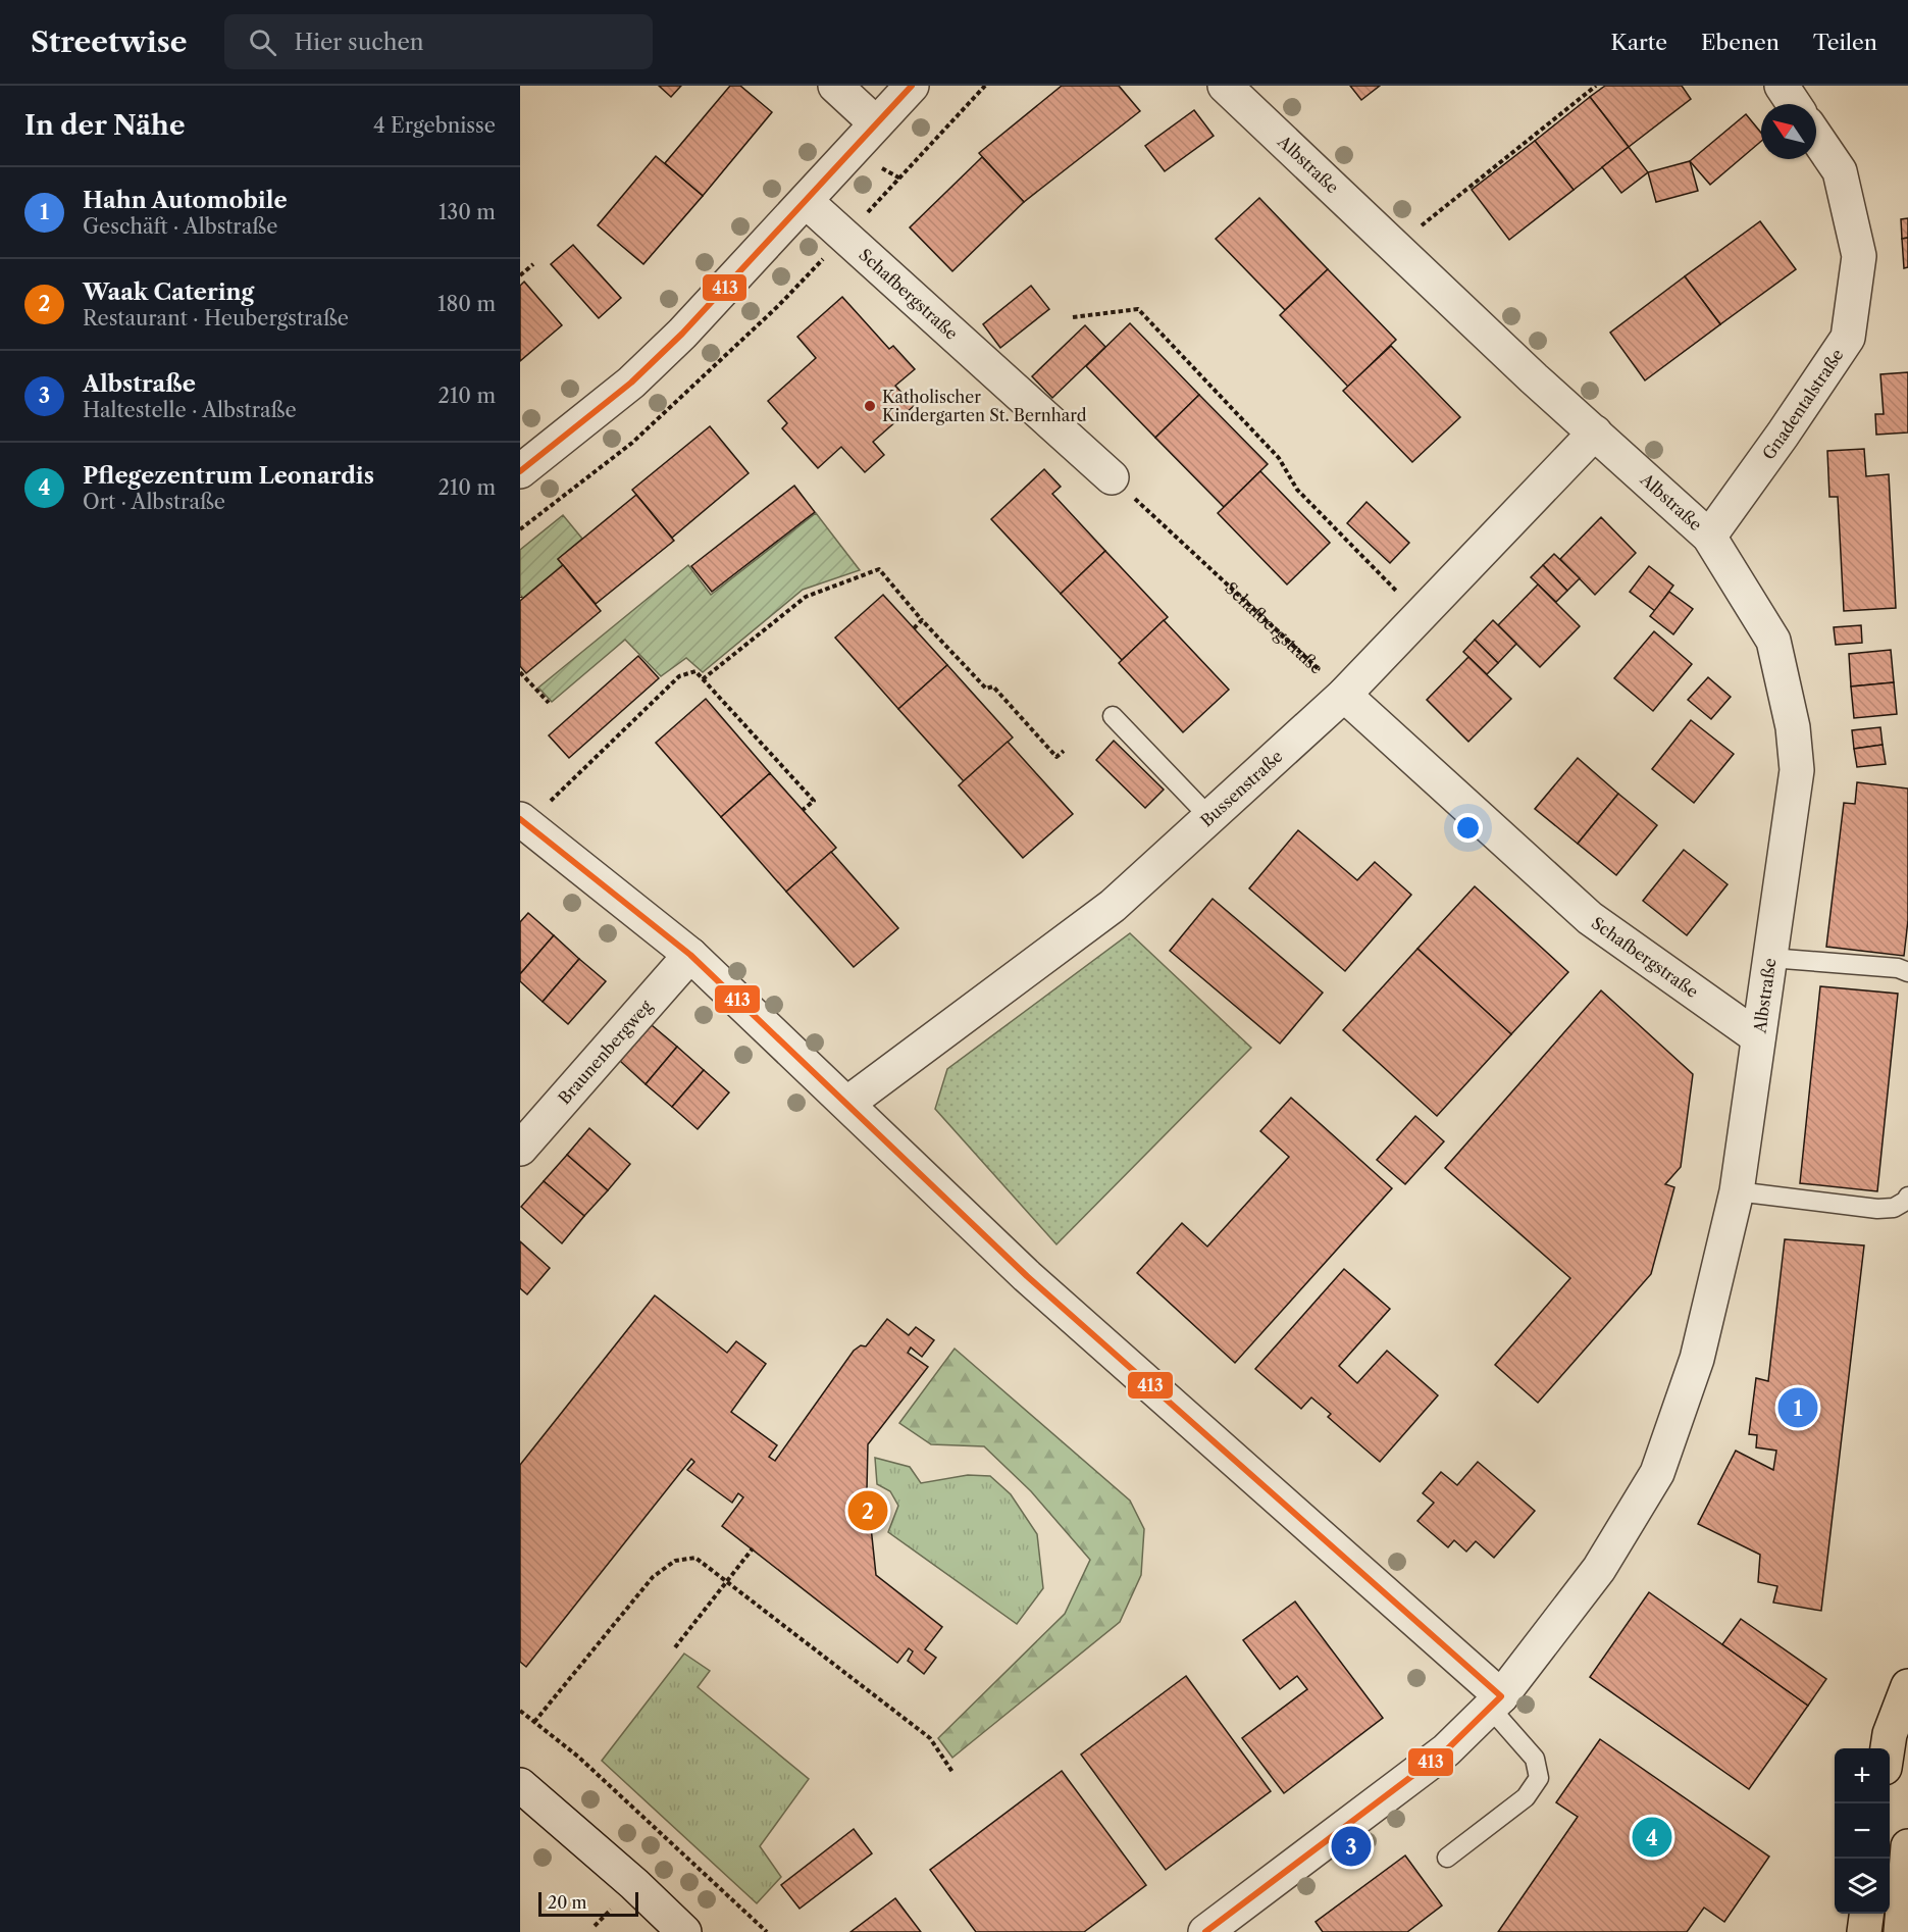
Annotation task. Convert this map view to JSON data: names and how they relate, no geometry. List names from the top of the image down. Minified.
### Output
{"streets":{"street":["Albstraße","Schafbergstraße","Gnadentalstraße","Bussenstraße","Braunenbergweg"]},"crossings":[["Albstraße","Schafbergstraße"],["Albstraße","Gnadentalstraße"],["Albstraße","Bussenstraße"],["Schafbergstraße","Bussenstraße"]],"places":["Katholischer Kindergarten St. Bernhard"],"lines":["transit line 413"],"scale_bar":"20 m","north":"top left","page":{"header":"Streetwise","search":"Hier suchen","nav":["Karte","Ebenen","Teilen"],"heading":["In der Nähe","4 Ergebnisse"],"list":[{"mark":"1","name":"Hahn Automobile","note":"Geschäft · Albstraße","value":"130 m"},{"mark":"2","name":"Waak Catering","note":"Restaurant · Heubergstraße","value":"180 m"},{"mark":"3","name":"Albstraße","note":"Haltestelle · Albstraße","value":"210 m"},{"mark":"4","name":"Pflegezentrum Leonardis","note":"Ort · Albstraße","value":"210 m"}],"pins":["1","2","4","3"],"map_buttons":["+","−"],"scale":"20 m"}}
